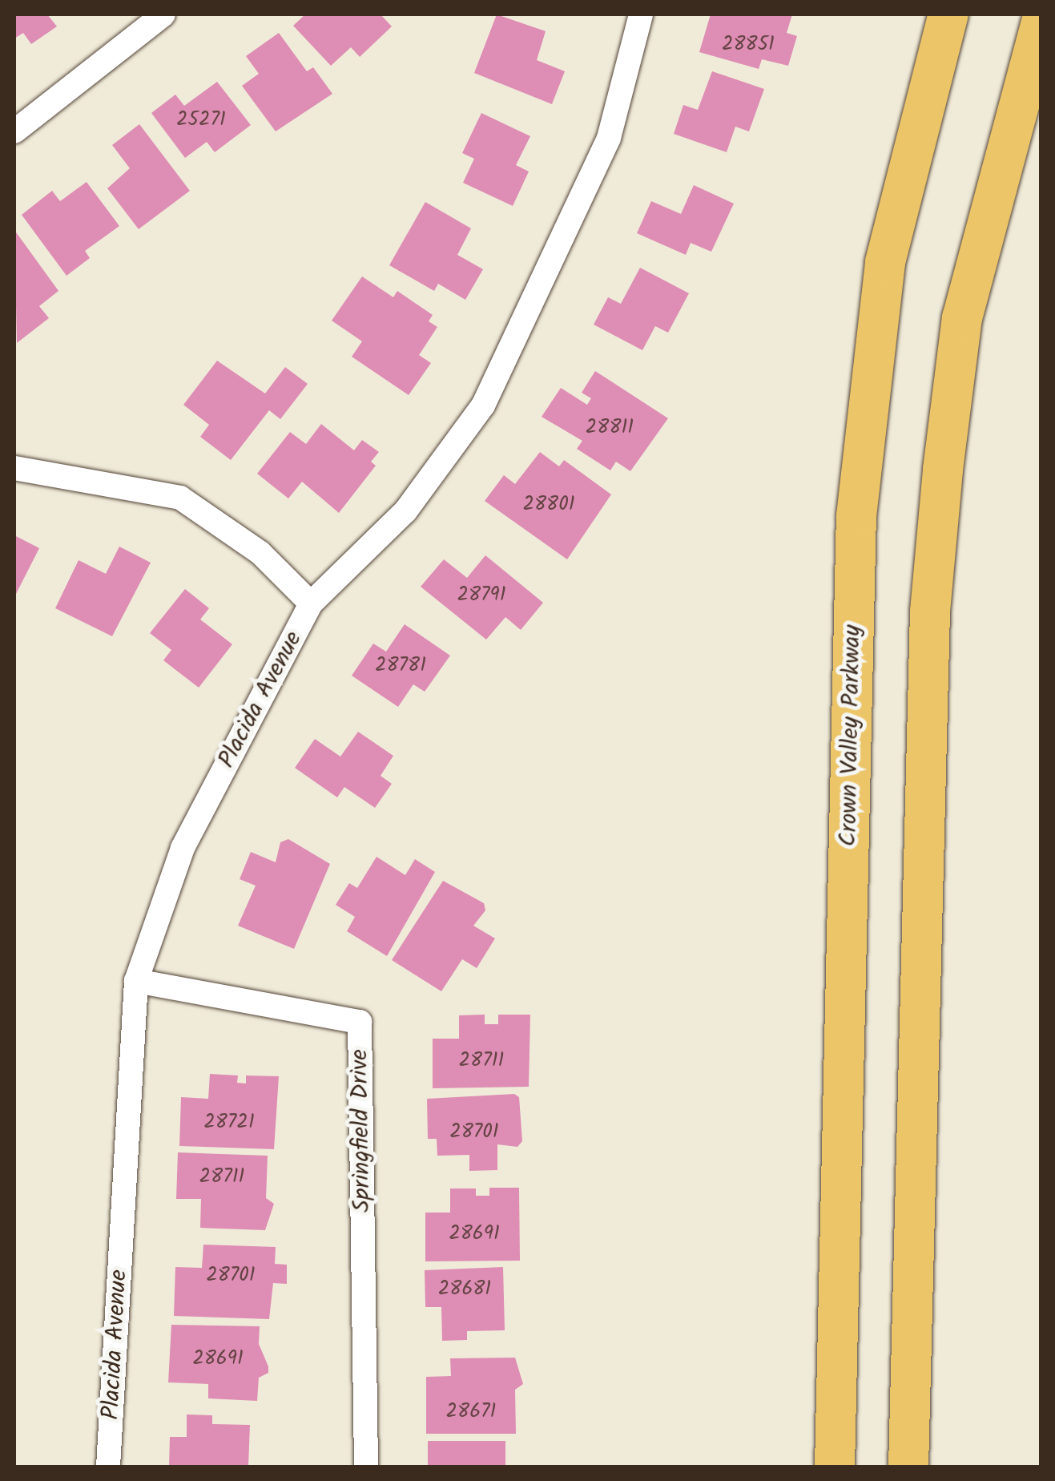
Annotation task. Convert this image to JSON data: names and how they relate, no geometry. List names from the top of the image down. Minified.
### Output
{"streets":{"main road":["Crown Valley Parkway"],"street":["Placida Avenue","Springfield Drive"]},"crossings":[["Placida Avenue","Springfield Drive"]],"house_numbers":["28851","25271","28811","28801","28791","28781","28711","28721","28701","28711","28691","28701","28681","28691","28671"]}
